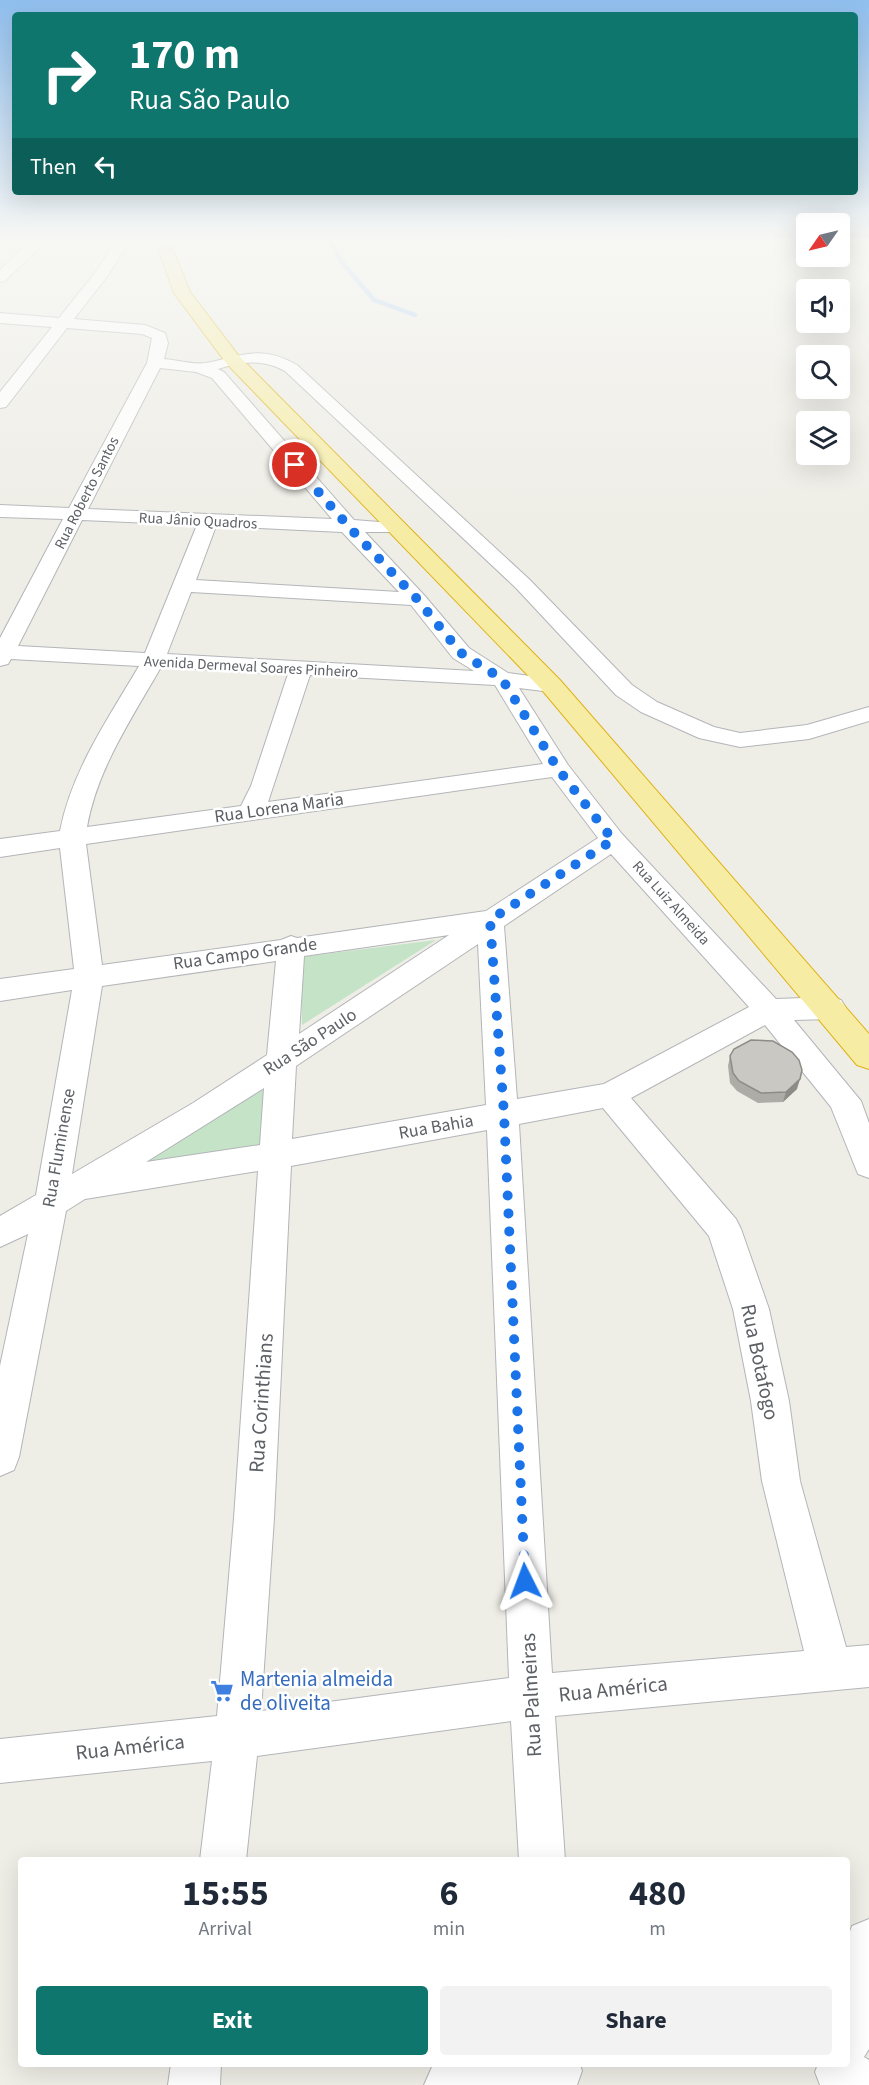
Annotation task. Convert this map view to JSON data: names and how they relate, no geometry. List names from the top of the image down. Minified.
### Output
{"streets":{"street":["Rua Roberto Santos","Rua Jânio Quadros","Avenida Dermeval Soares Pinheiro","Rua Lorena Maria","Rua Luiz Almeida","Rua Campo Grande","Rua São Paulo","Rua Bahia","Rua Fluminense","Rua Botafogo","Rua Corinthians","Rua América","Rua Palmeiras"]},"crossings":[["Rua Roberto Santos","Rua Jânio Quadros"],["Rua Roberto Santos","Avenida Dermeval Soares Pinheiro"],["Rua Jânio Quadros","Rua Luiz Almeida"],["Rua Jânio Quadros","Rua Fluminense"],["Avenida Dermeval Soares Pinheiro","Rua Luiz Almeida"],["Avenida Dermeval Soares Pinheiro","Rua Fluminense"],["Rua Lorena Maria","Rua Luiz Almeida"],["Rua Lorena Maria","Rua Fluminense"],["Rua Luiz Almeida","Rua São Paulo"],["Rua Luiz Almeida","Rua Bahia"],["Rua Campo Grande","Rua São Paulo"],["Rua Campo Grande","Rua Fluminense"],["Rua Campo Grande","Rua Corinthians"],["Rua Campo Grande","Rua Palmeiras"],["Rua São Paulo","Rua Bahia"],["Rua São Paulo","Rua Fluminense"],["Rua São Paulo","Rua Corinthians"],["Rua São Paulo","Rua Palmeiras"],["Rua Bahia","Rua Botafogo"],["Rua Bahia","Rua Corinthians"],["Rua Bahia","Rua Palmeiras"],["Rua Botafogo","Rua América"],["Rua Corinthians","Rua América"],["Rua América","Rua Palmeiras"]],"places":{"supermarket":["Martenia almeida de oliveita"]},"north":"bottom left","page":{"turn":["170 m","Rua São Paulo"],"then":"Then","eta":["15:55","Arrival","6","min","480","m"],"buttons":["Exit","Share"]}}
